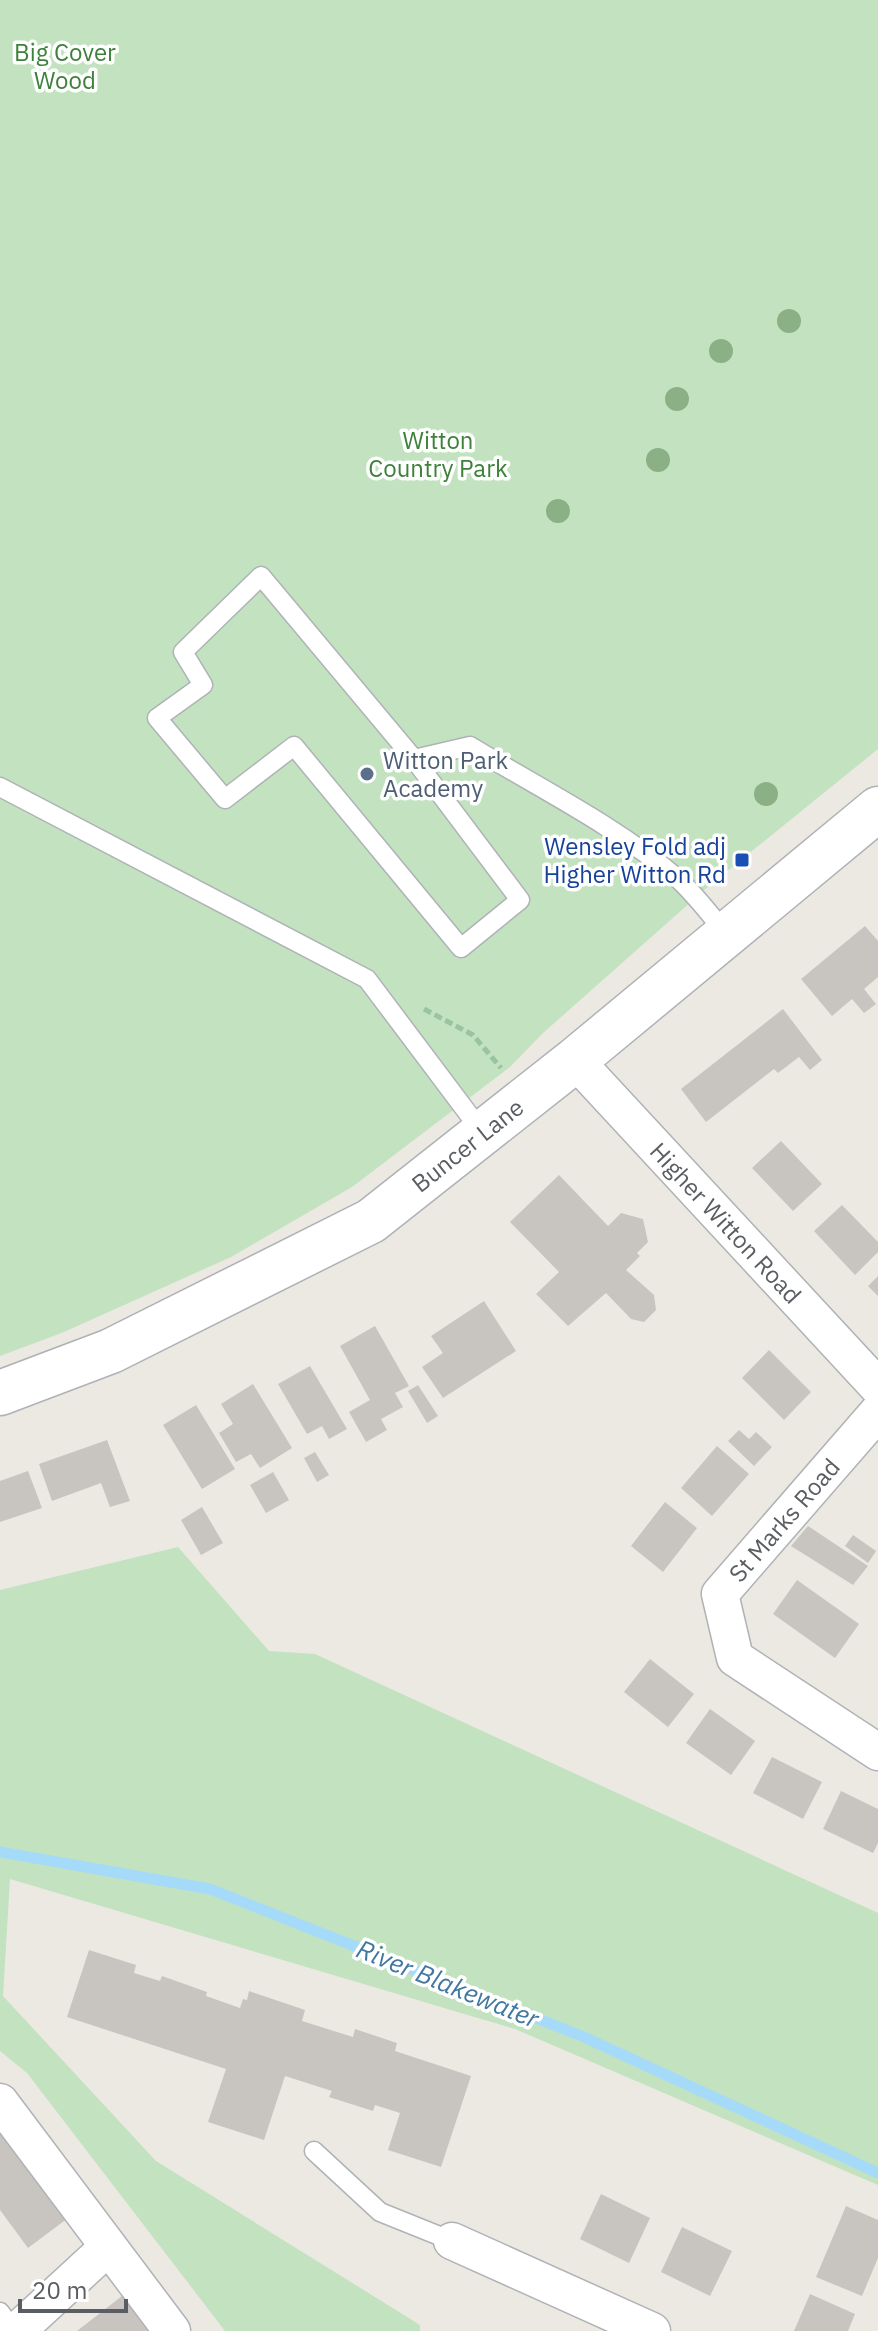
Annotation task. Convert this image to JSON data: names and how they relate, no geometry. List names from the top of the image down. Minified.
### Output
{"streets":{"main road":["Buncer Lane"],"street":["Higher Witton Road","St Marks Road"]},"crossings":[["Buncer Lane","Higher Witton Road"]],"water":["River Blakewater"],"parks":["Big Cover Wood","Witton Country Park"],"places":{"other":["Witton Park Academy"],"transit":["Wensley Fold adj Higher Witton Rd"]},"scale_bar":"20 m"}
